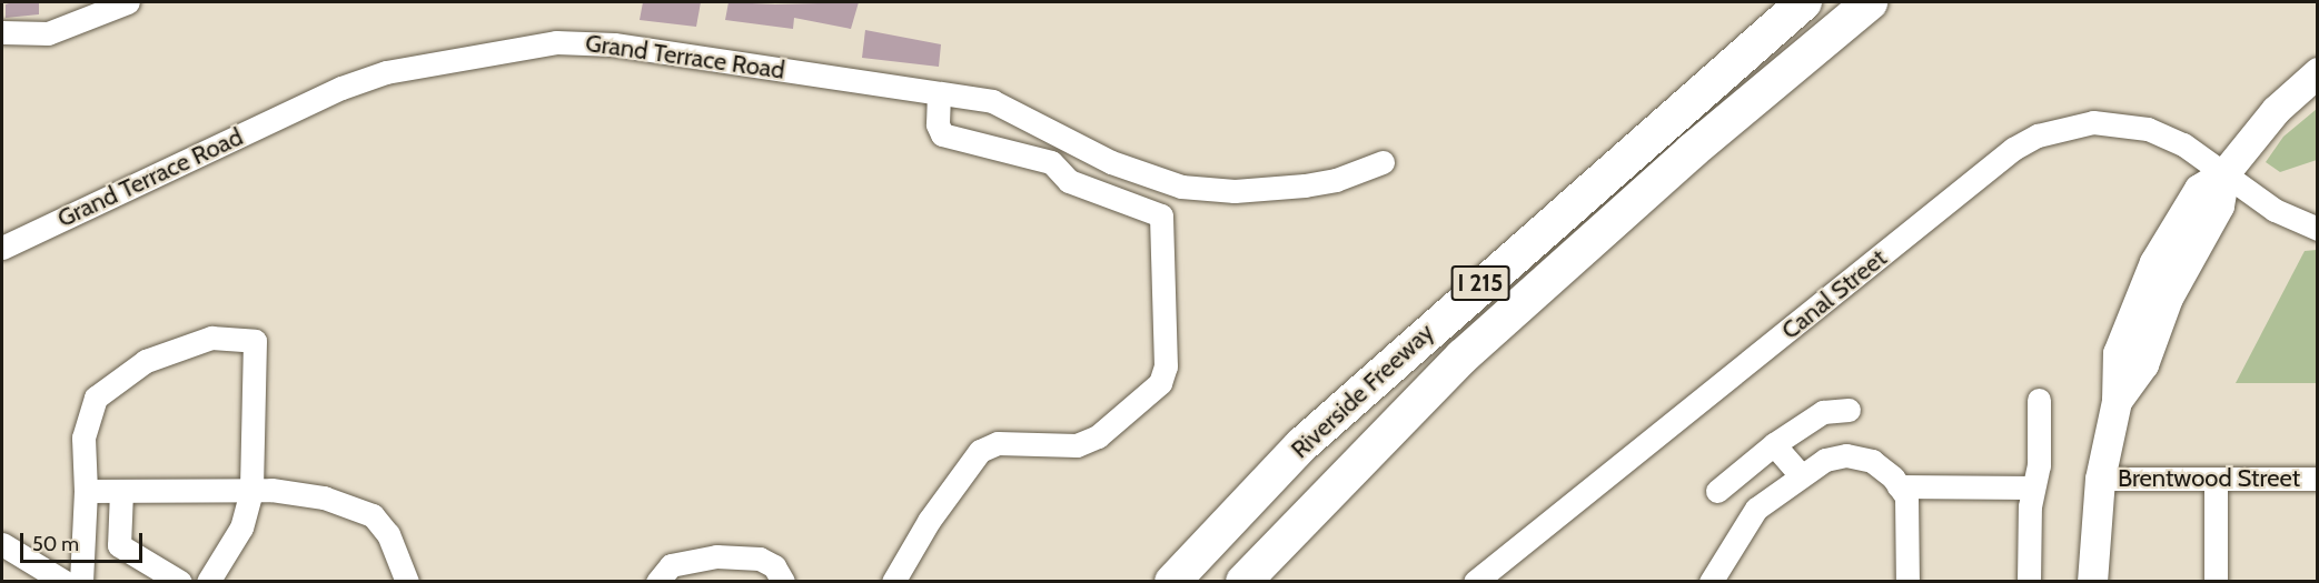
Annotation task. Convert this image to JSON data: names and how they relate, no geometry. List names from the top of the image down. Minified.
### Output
{"streets":{"highway":["I 215","Riverside Freeway"],"street":["Grand Terrace Road","Canal Street","Brentwood Street"]},"scale_bar":"50 m"}
